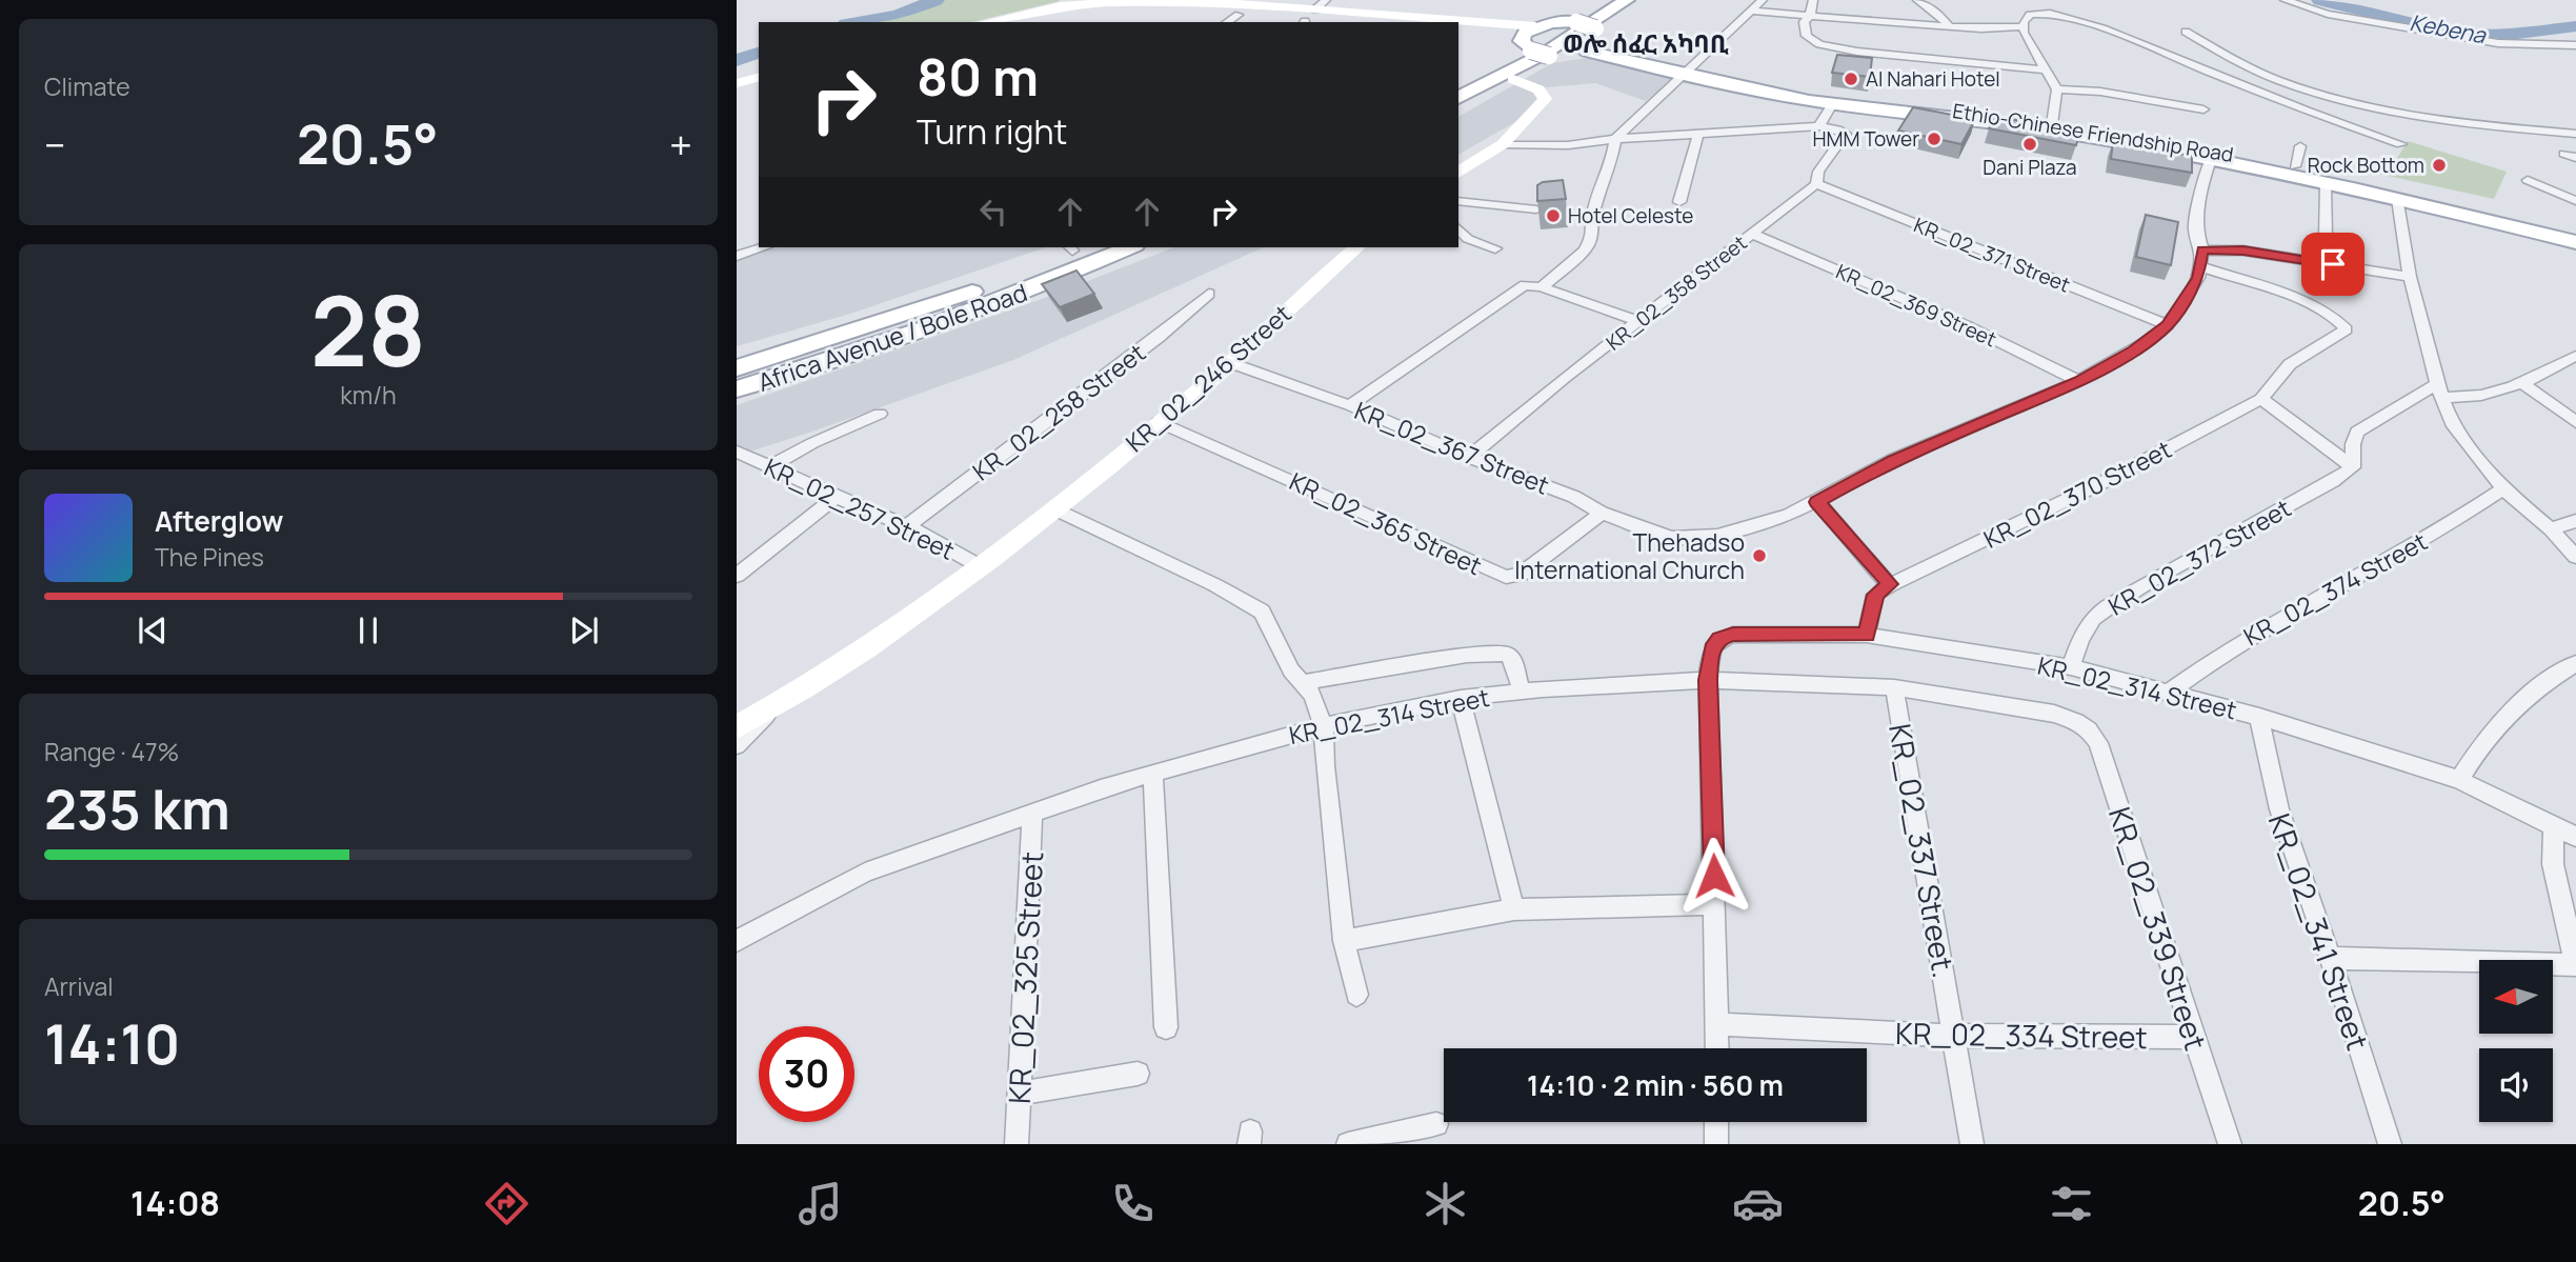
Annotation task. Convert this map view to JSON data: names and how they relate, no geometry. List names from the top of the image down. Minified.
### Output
{"streets":{"main road":["Ethio-Chinese Friendship Road","Africa Avenue / Bole Road","KR_02_246 Street"],"street":["KR_02_371 Street","KR_02_358 Street","KR_02_369 Street","KR_02_258 Street","KR_02_367 Street","KR_02_370 Street","KR_02_257 Street","KR_02_365 Street","KR_02_372 Street","KR_02_374 Street","KR_02_314 Street","KR_02_337 Street.","KR_02_339 Street","KR_02_341 Street","KR_02_325 Street","KR_02_334 Street"]},"crossings":[["KR_02_371 Street","KR_02_358 Street"],["KR_02_358 Street","KR_02_369 Street"],["KR_02_358 Street","KR_02_367 Street"],["KR_02_246 Street","KR_02_367 Street"],["KR_02_246 Street","KR_02_257 Street"],["KR_02_246 Street","KR_02_365 Street"],["KR_02_258 Street","KR_02_257 Street"],["KR_02_367 Street","KR_02_365 Street"],["KR_02_372 Street","KR_02_314 Street"],["KR_02_374 Street","KR_02_314 Street"],["KR_02_314 Street","KR_02_337 Street."],["KR_02_314 Street","KR_02_339 Street"],["KR_02_314 Street","KR_02_341 Street"],["KR_02_314 Street","KR_02_325 Street"],["KR_02_314 Street","KR_02_334 Street"],["KR_02_337 Street.","KR_02_334 Street"],["KR_02_339 Street","KR_02_334 Street"]],"districts":["ወሎ ሰፈር አካባቢ"],"water":["Kebena"],"places":["Al Nahari Hotel","HMM Tower","Dani Plaza","Rock Bottom","Hotel Celeste","Thehadso International Church"],"north":"left","page":{"tile":["Climate",["28","km/h"],["Range · 47%","235 km"],["Arrival","14:10"]],"turn":["80 m","Turn right"],"heat":["−","20.5°","+"],"song":["Afterglow","The Pines"],"limit":"30","trip":"14:10 · 2 min · 560 m","tabs":["14:08","20.5°"]}}
